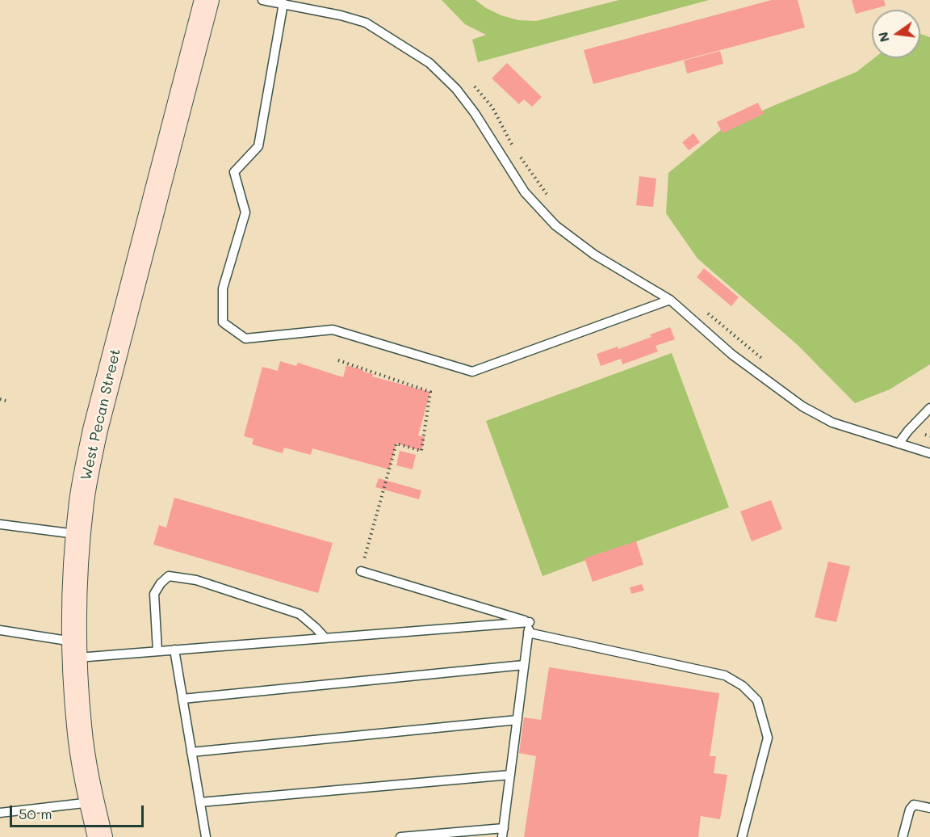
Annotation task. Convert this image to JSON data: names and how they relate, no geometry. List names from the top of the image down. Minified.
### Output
{"streets":{"main road":["West Pecan Street"]},"scale_bar":"50 m","north":"left"}
